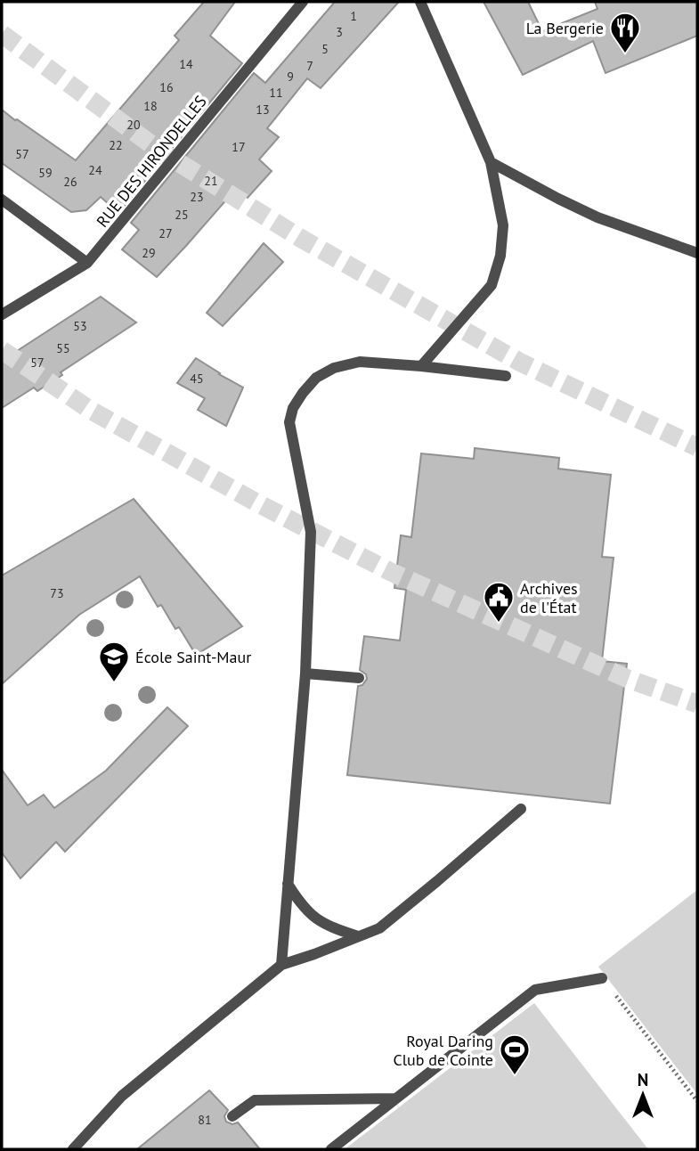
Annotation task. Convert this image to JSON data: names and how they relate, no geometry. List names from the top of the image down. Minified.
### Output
{"streets":{"street":["RUE DES HIRONDELLES"]},"places":{"restaurant":["La Bergerie"],"public building":["Archives de l'État"],"school or university":["École Saint-Maur"],"sports":["Royal Daring Club de Cointe"]},"house_numbers":["1","3","5","14","7","9","16","11","18","13","20","22","17","57","24","59","21","26","23","25","27","29","53","55","57","45","73","81"],"north":"top"}
